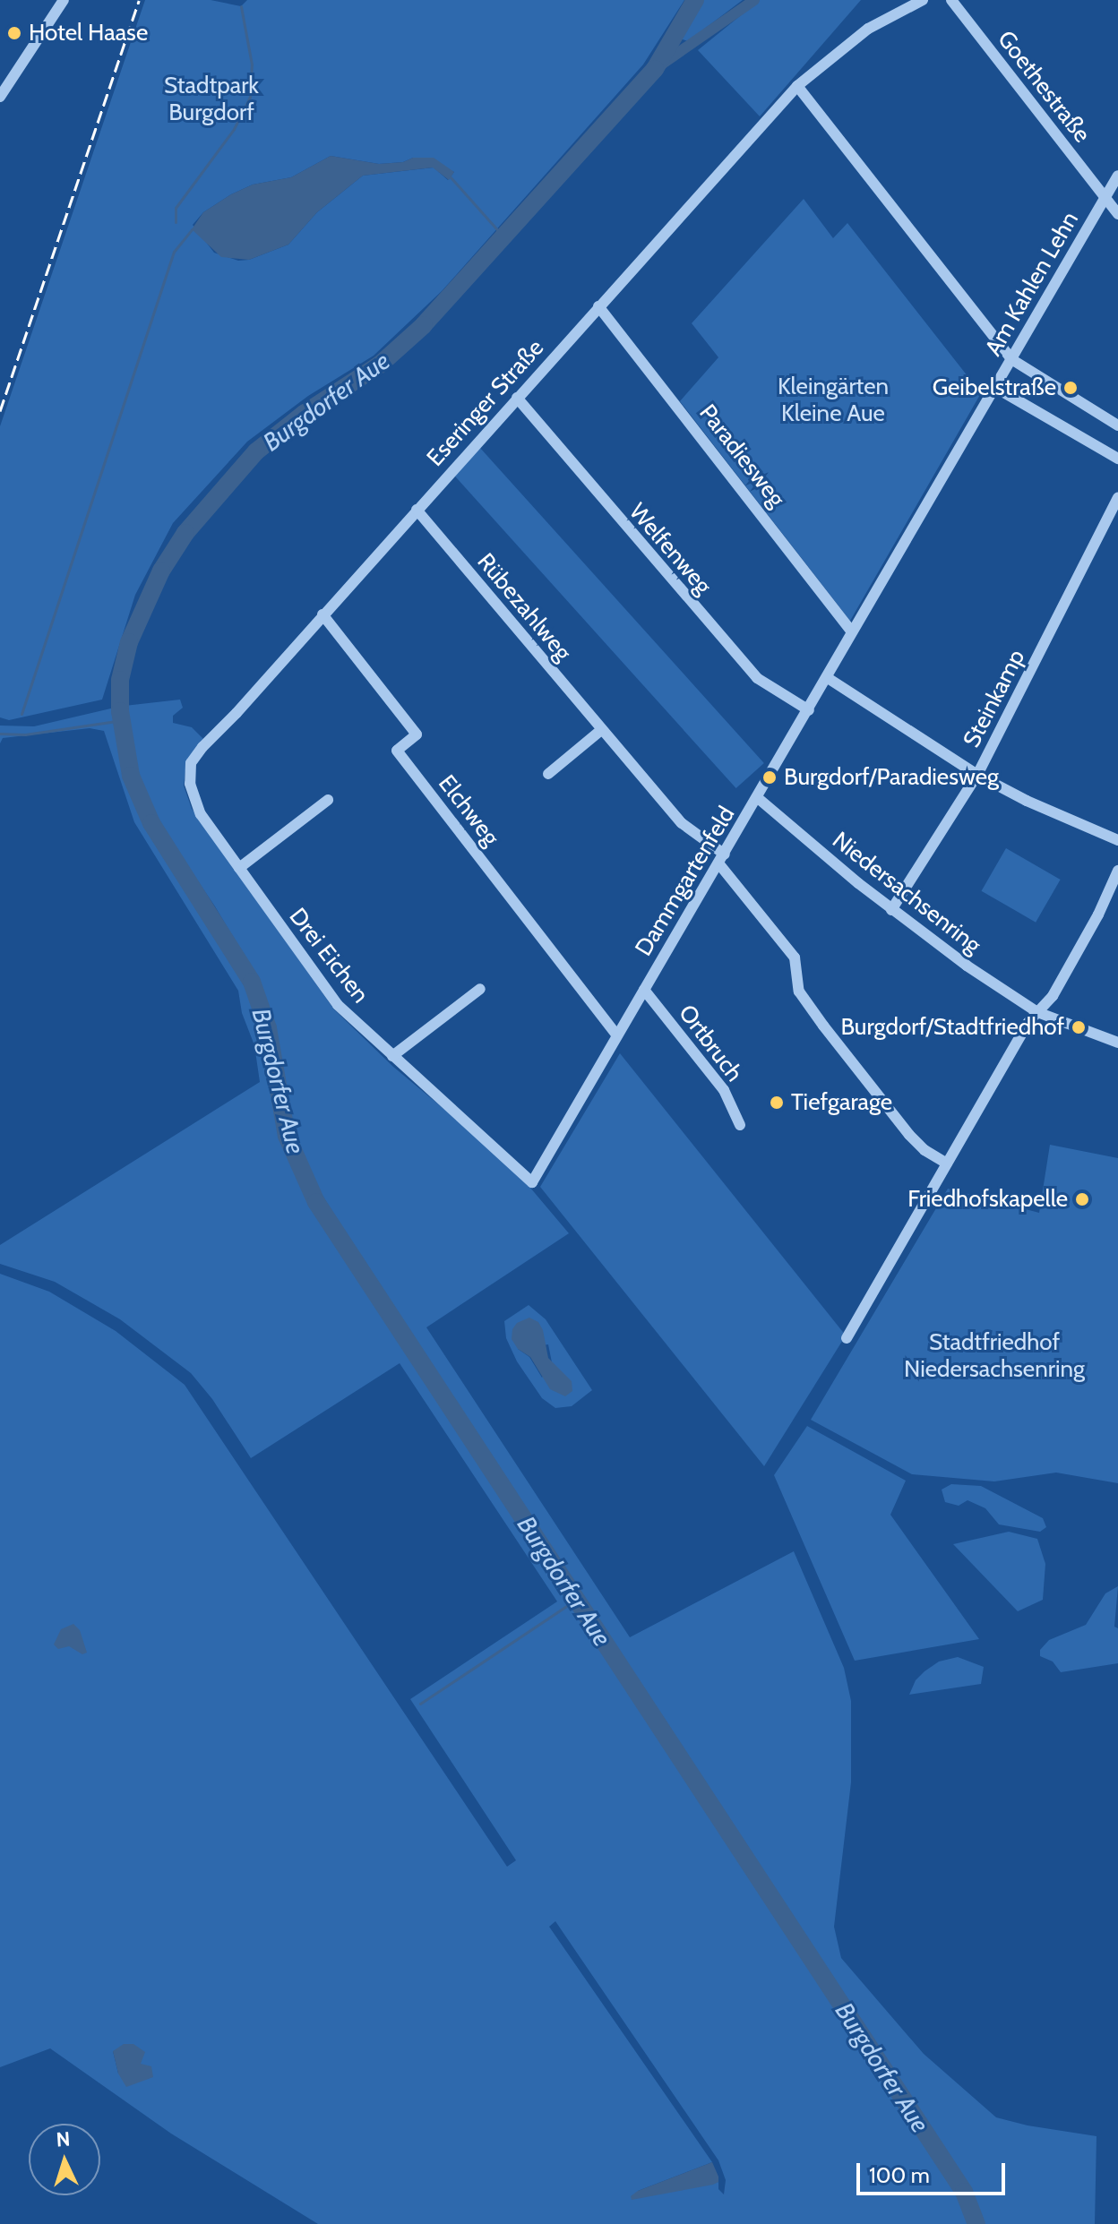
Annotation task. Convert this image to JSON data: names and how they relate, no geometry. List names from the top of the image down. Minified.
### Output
{"streets":{"street":["Goethestraße","Am Kahlen Lehn","Eseringer Straße","Paradiesweg","Welfenweg","Rübezahlweg","Steinkamp","Elchweg","Dammgartenfeld","Niedersachsenring","Drei Eichen","Ortbruch"]},"crossings":[["Goethestraße","Am Kahlen Lehn"],["Am Kahlen Lehn","Dammgartenfeld"],["Eseringer Straße","Paradiesweg"],["Eseringer Straße","Welfenweg"],["Eseringer Straße","Rübezahlweg"],["Eseringer Straße","Elchweg"],["Eseringer Straße","Drei Eichen"],["Paradiesweg","Dammgartenfeld"],["Welfenweg","Dammgartenfeld"],["Rübezahlweg","Dammgartenfeld"],["Steinkamp","Niedersachsenring"],["Elchweg","Dammgartenfeld"],["Dammgartenfeld","Niedersachsenring"],["Dammgartenfeld","Drei Eichen"],["Dammgartenfeld","Ortbruch"]],"water":["Burgdorfer Aue"],"parks":["Stadtpark Burgdorf","Kleingärten Kleine Aue","Stadtfriedhof Niedersachsenring"],"places":["Hotel Haase","Geibelstraße","Burgdorf/Paradiesweg","Burgdorf/Stadtfriedhof","Tiefgarage","Friedhofskapelle"],"scale_bar":"100 m","north":"top"}
